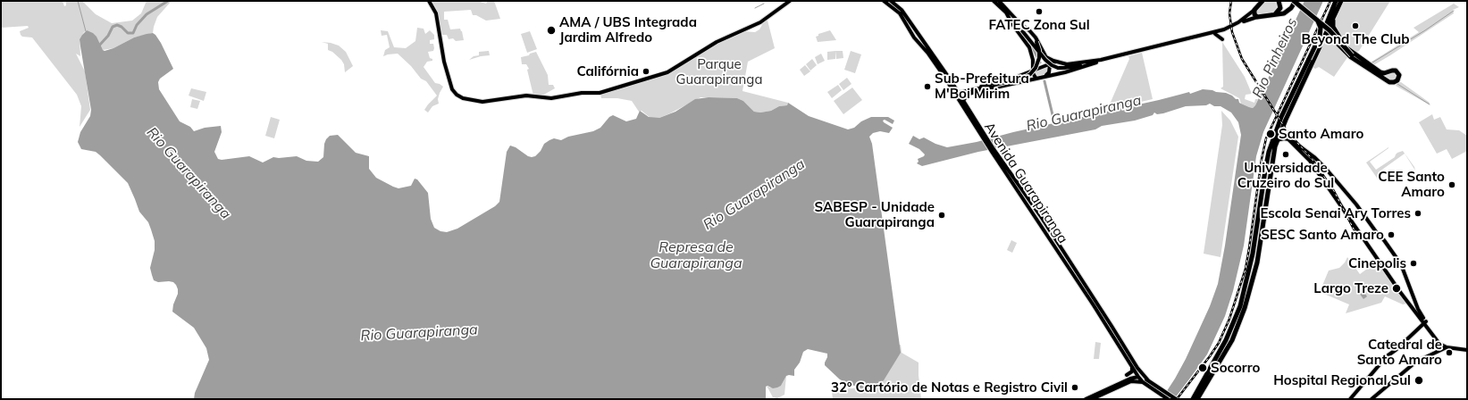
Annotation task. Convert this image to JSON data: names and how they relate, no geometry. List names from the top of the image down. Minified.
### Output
{"streets":{"main road":["Avenida Guarapiranga"]},"water":["Rio Pinheiros","Rio Guarapiranga","Represa de Guarapiranga"],"parks":["Parque Guarapiranga"],"places":["FATEC Zona Sul","Beyond The Club","AMA / UBS Integrada Jardim Alfredo","Califórnia","Sub-Prefeitura M'Boi Mirim","Santo Amaro","Universidade Cruzeiro do Sul","CEE Santo Amaro","Escola Senai Ary Torres","SABESP - Unidade Guarapiranga","SESC Santo Amaro","Cinepolis","Largo Treze","Catedral de Santo Amaro","Socorro","Hospital Regional Sul","32º Cartório de Notas e Registro Civil"]}
